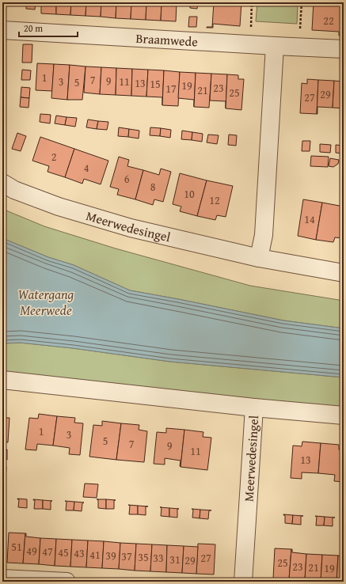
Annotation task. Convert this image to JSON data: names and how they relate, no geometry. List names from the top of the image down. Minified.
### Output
{"streets":{"street":["Braamwede","Meerwedesingel"]},"water":["Watergang Meerwede"],"house_numbers":["22","1","7","9","3","11","5","13","15","19","23","17","21","25","29","27","2","4","6","8","10","12","14","1","3","5","7","9","11","13","51","49","47","45","43","41","39","37","35","33","27","31","29","25","23","21","19"],"scale_bar":"20 m"}
